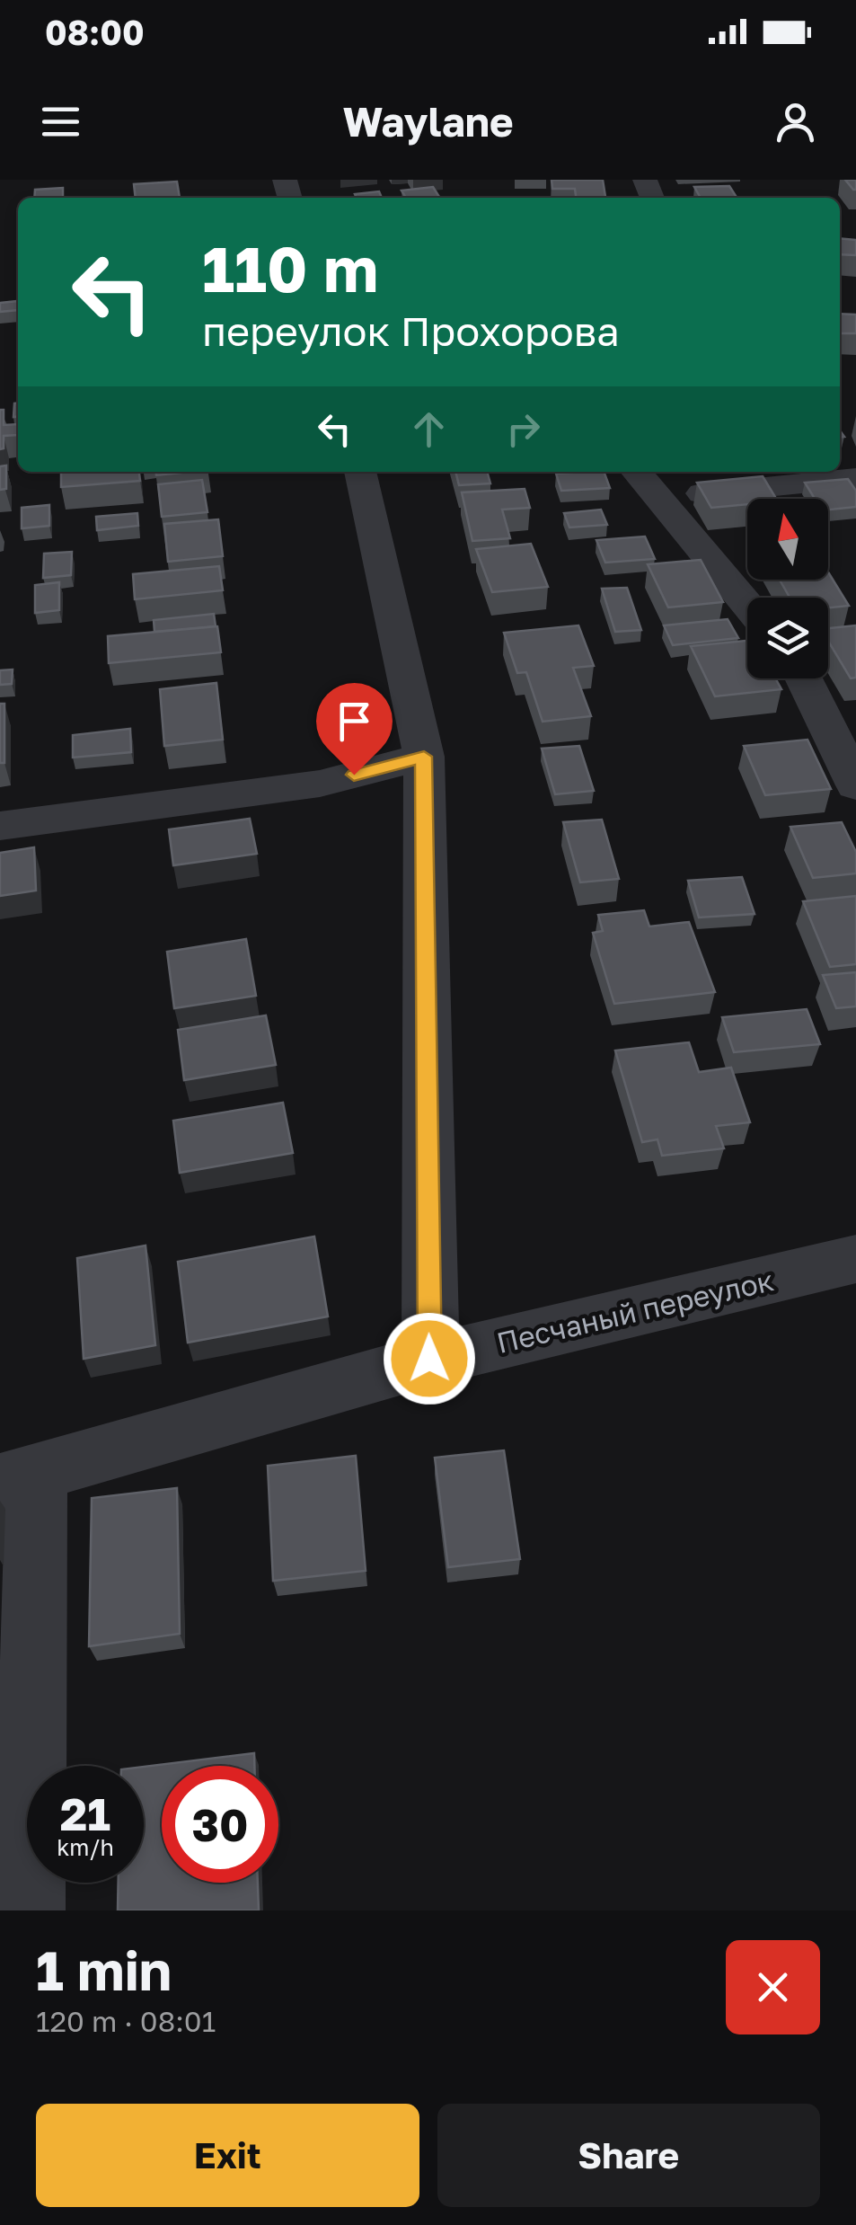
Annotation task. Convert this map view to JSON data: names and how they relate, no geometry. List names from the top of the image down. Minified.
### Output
{"streets":{"street":["Песчаный переулок"]},"north":"top","page":{"status":"08:00","header":"Waylane","turn":["110 m","переулок Прохорова"],"speed":"21 km/h","limit":"30","heading":["1 min","120 m · 08:01"],"buttons":["Exit","Share"]}}
